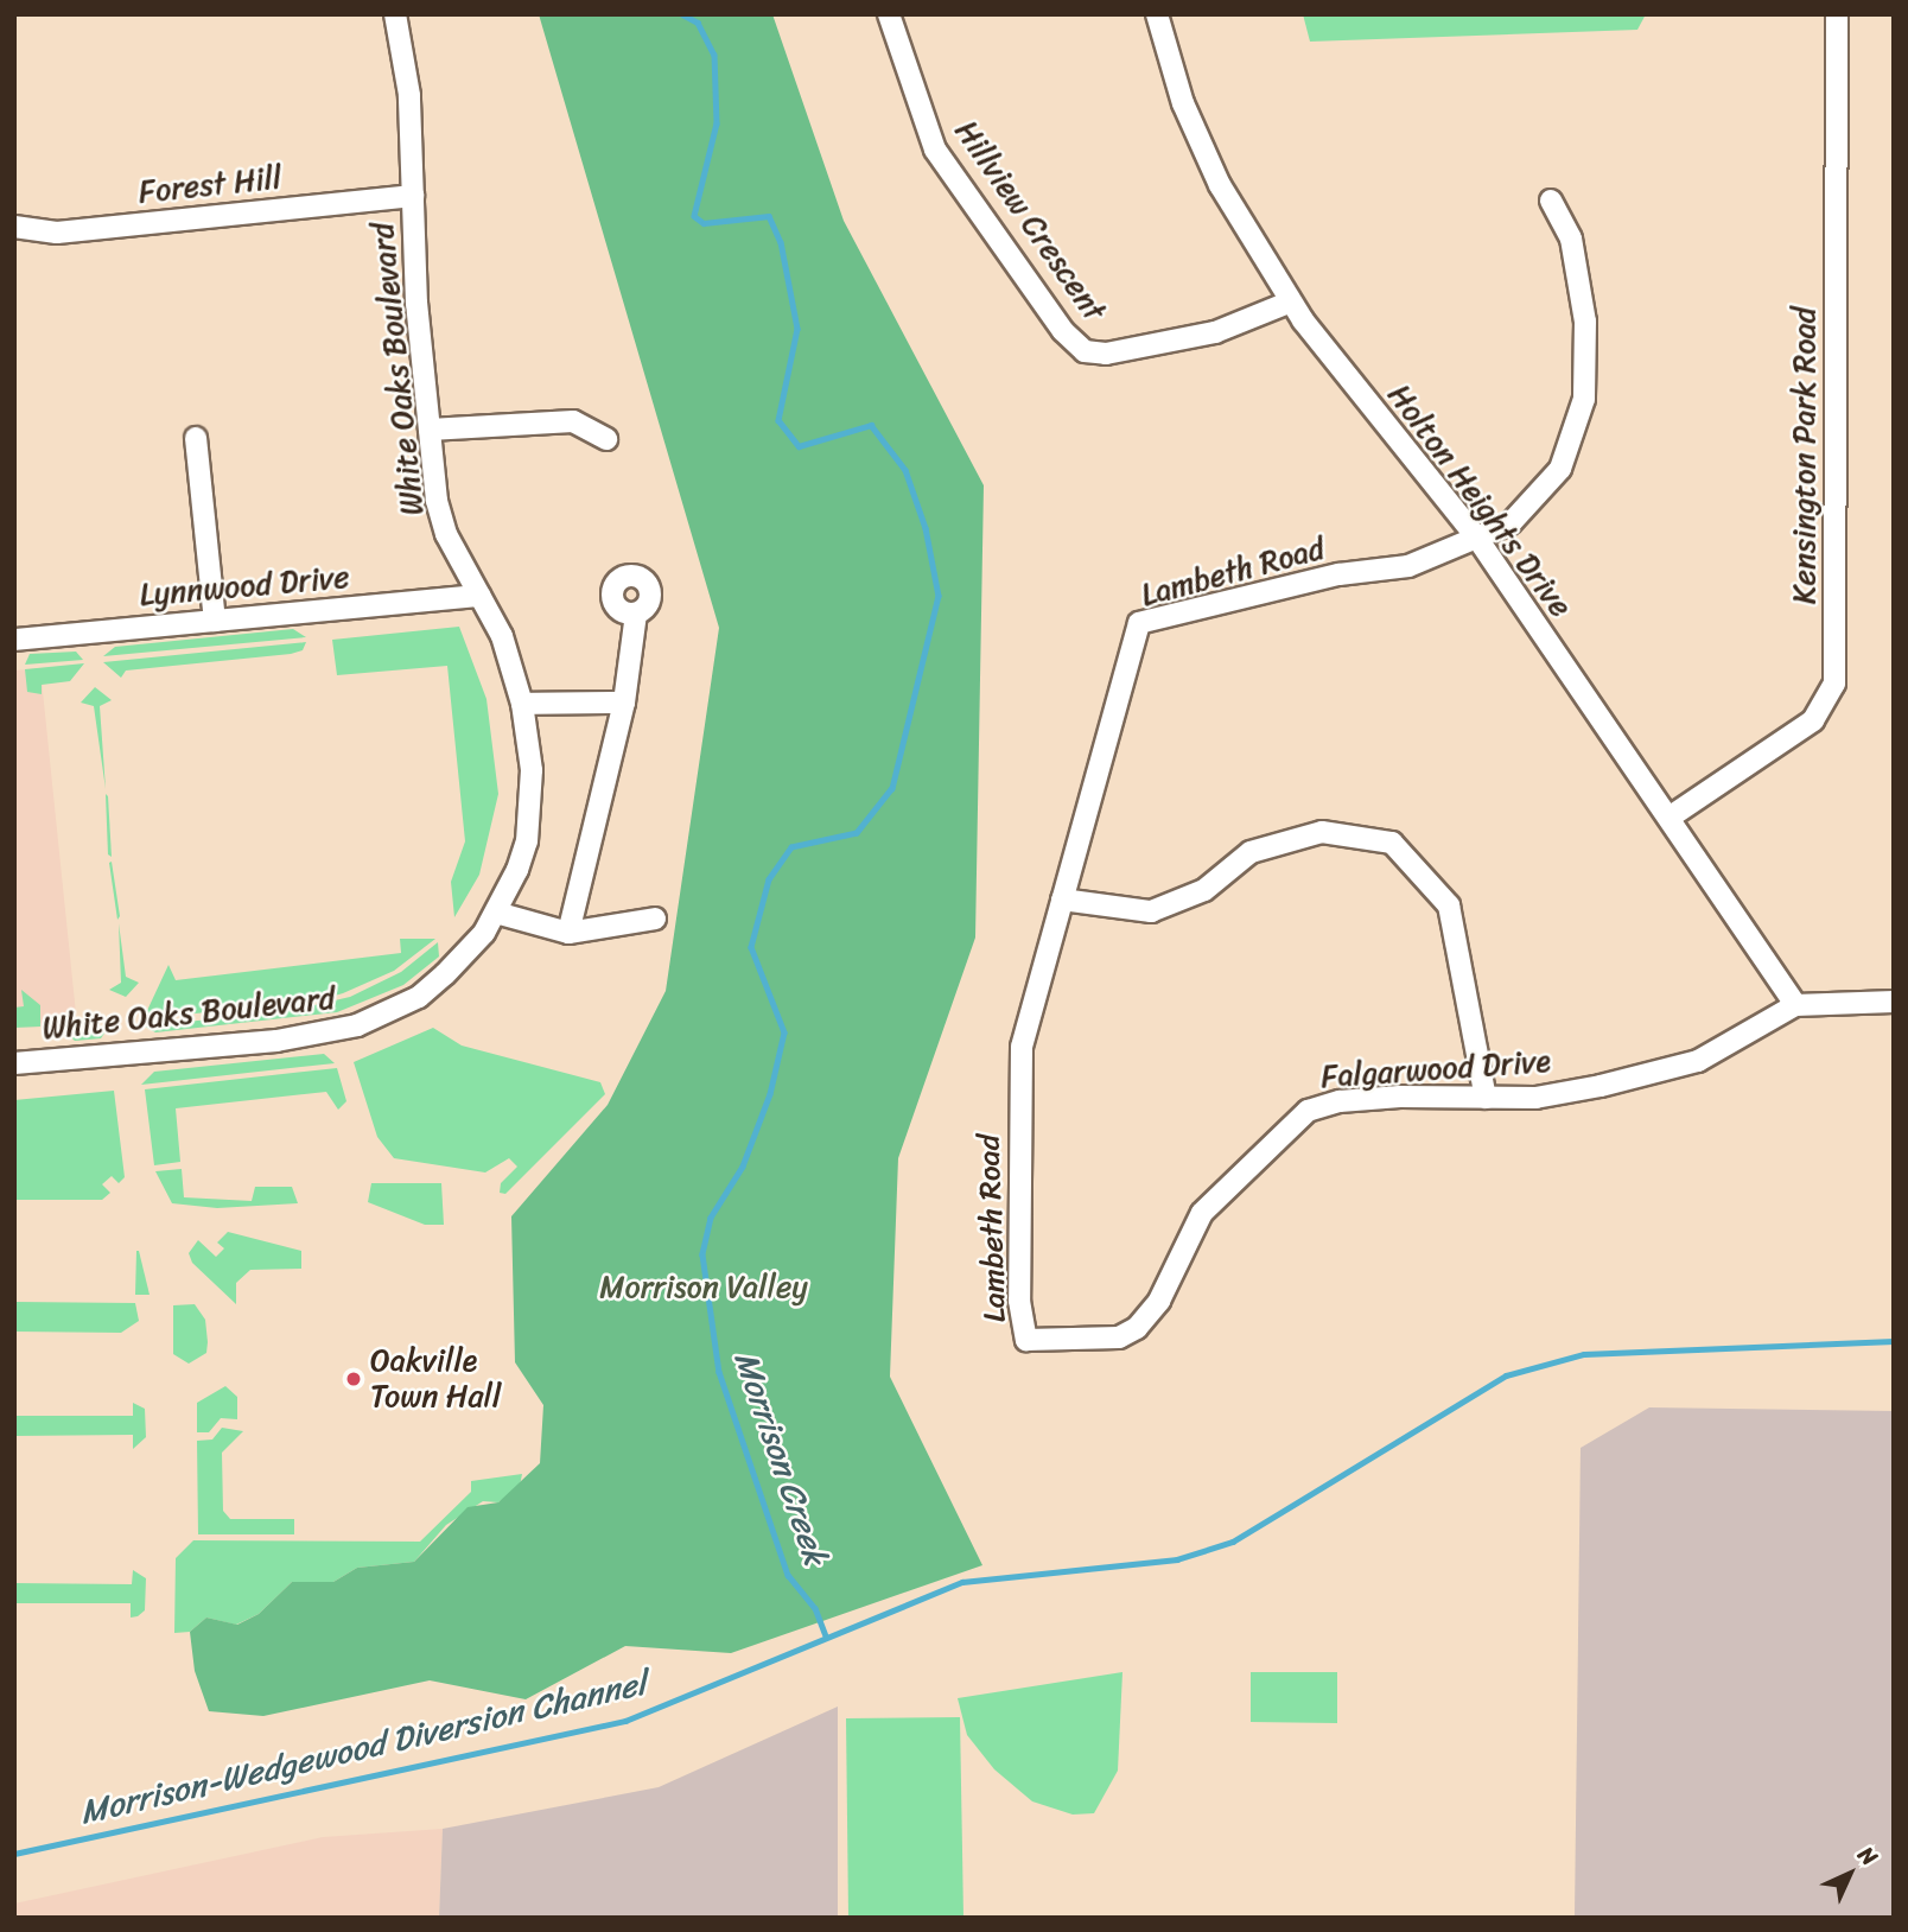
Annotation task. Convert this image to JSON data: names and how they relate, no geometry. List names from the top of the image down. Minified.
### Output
{"streets":{"street":["Forest Hill","Hillview Crescent","White Oaks Boulevard","Kensington Park Road","Holton Heights Drive","Lambeth Road","Lynnwood Drive","Falgarwood Drive"]},"crossings":[["Forest Hill","White Oaks Boulevard"],["Hillview Crescent","Holton Heights Drive"],["White Oaks Boulevard","Lynnwood Drive"],["Kensington Park Road","Holton Heights Drive"],["Holton Heights Drive","Lambeth Road"],["Holton Heights Drive","Falgarwood Drive"],["Lambeth Road","Falgarwood Drive"]],"water":["Morrison Creek","Morrison-Wedgewood Diversion Channel"],"parks":["Morrison Valley"],"places":["Oakville Town Hall"],"north":"top right"}
